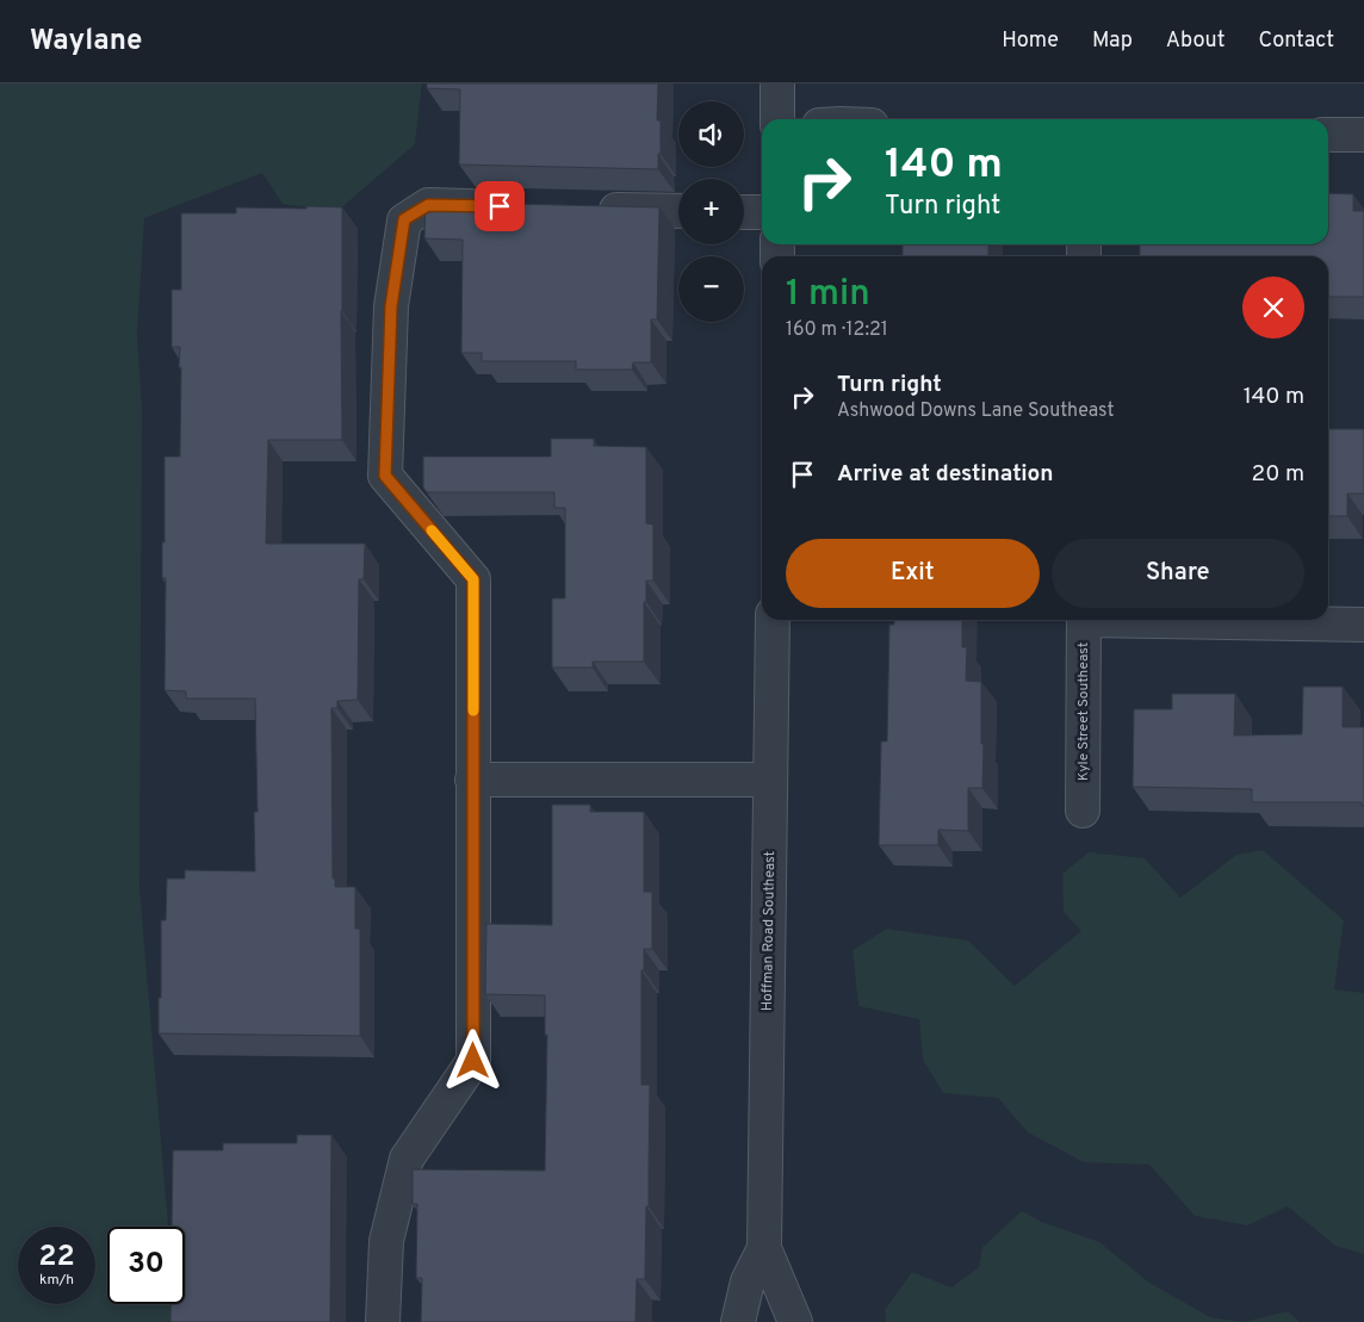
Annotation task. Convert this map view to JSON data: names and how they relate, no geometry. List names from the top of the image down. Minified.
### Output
{"streets":{"street":["Kyle Street Southeast","Hoffman Road Southeast"]},"page":{"header":"Waylane","nav":["Home","Map","About","Contact"],"map_buttons":["+","−"],"turn":["140 m","Turn right"],"heading":["1 min","160 m · 12:21"],"list":[{"name":"Turn right","note":"Ashwood Downs Lane Southeast","value":"140 m"},{"name":"Arrive at destination","value":"20 m"}],"buttons":["Exit","Share"],"speed":"22 km/h","limit":"30"}}
